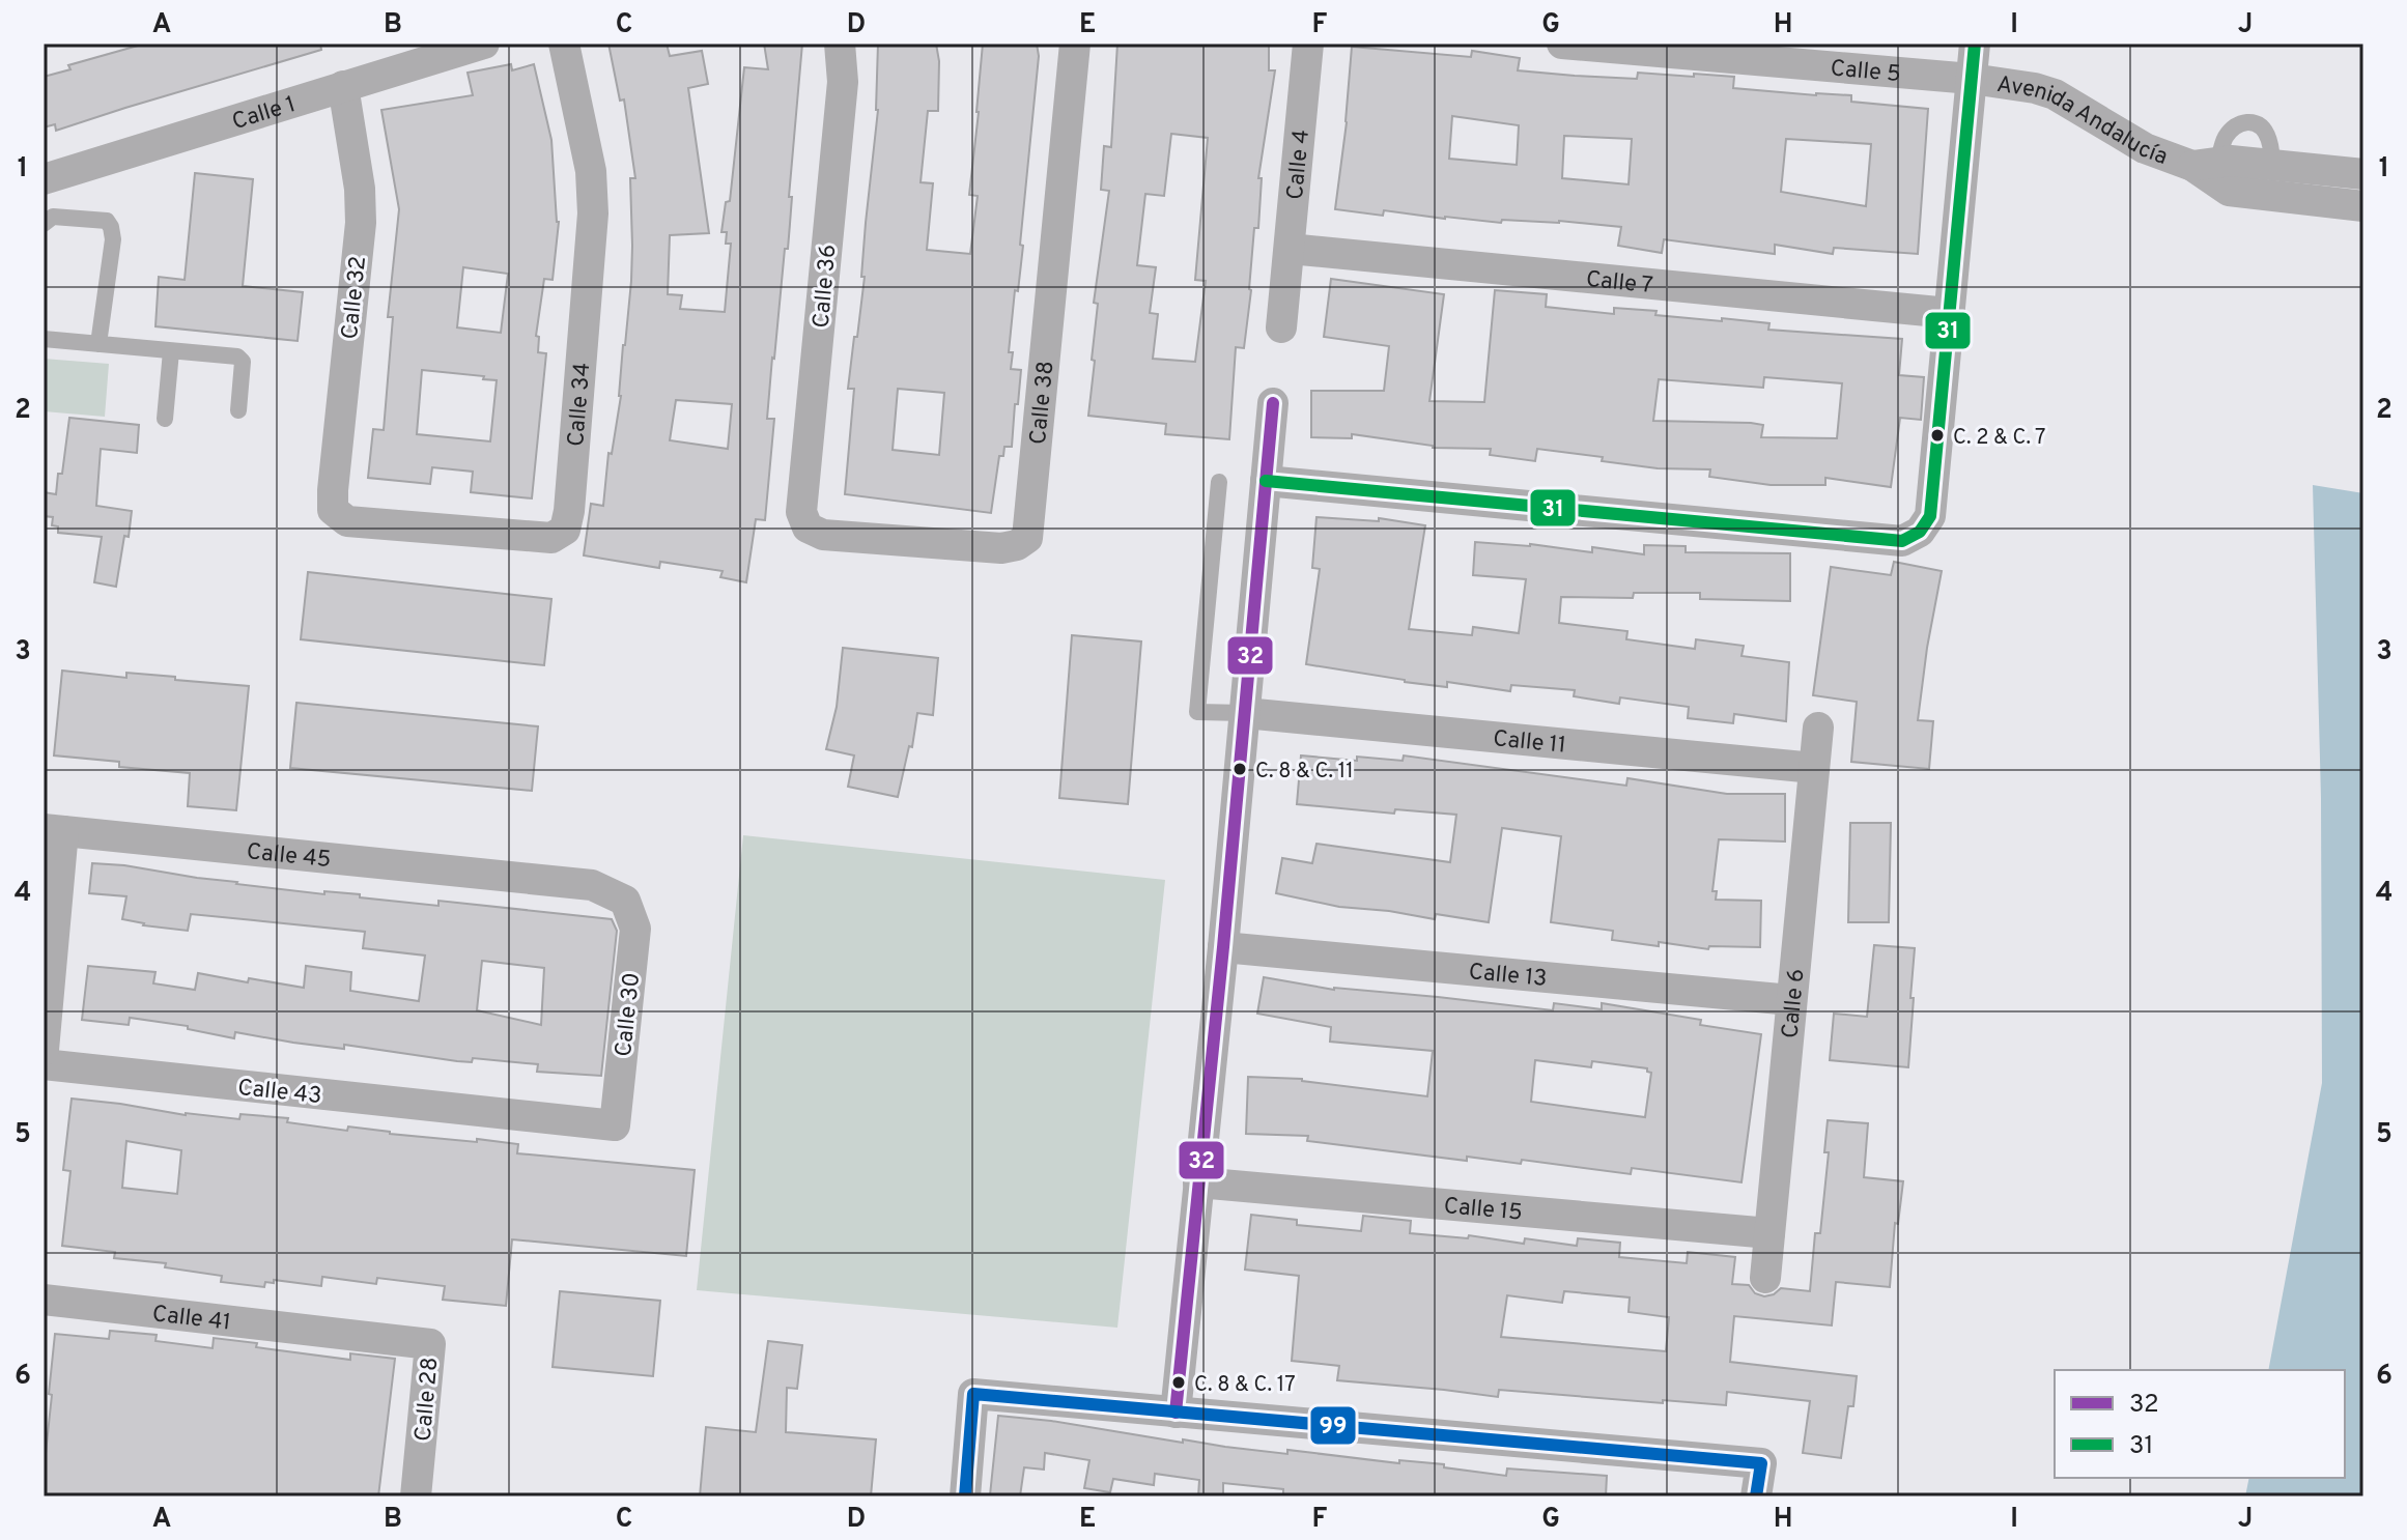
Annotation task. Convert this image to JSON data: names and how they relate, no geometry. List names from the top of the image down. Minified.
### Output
{"streets":{"street":["Calle 5","Calle 1","Avenida Andalucía","Calle 4","Calle 7","Calle 36","Calle 32","Calle 38","Calle 34","Calle 11","Calle 45","Calle 13","Calle 6","Calle 30","Calle 43","Calle 15","Calle 41","Calle 28"]},"crossings":[["Calle 5","Avenida Andalucía"],["Calle 1","Calle 32"],["Calle 4","Calle 7"],["Calle 36","Calle 38"],["Calle 32","Calle 34"],["Calle 11","Calle 6"],["Calle 45","Calle 30"],["Calle 13","Calle 6"],["Calle 6","Calle 15"],["Calle 30","Calle 43"],["Calle 41","Calle 28"]],"places":["C. 2 & C. 7","C. 8 & C. 11","C. 8 & C. 17"],"lines":["transit line 31","transit line 32","transit line 99"],"legend":["32","31"],"grid":{"columns":["A","B","C","D","E","F","G","H","I","J"],"rows":["1","2","3","4","5","6"]}}
